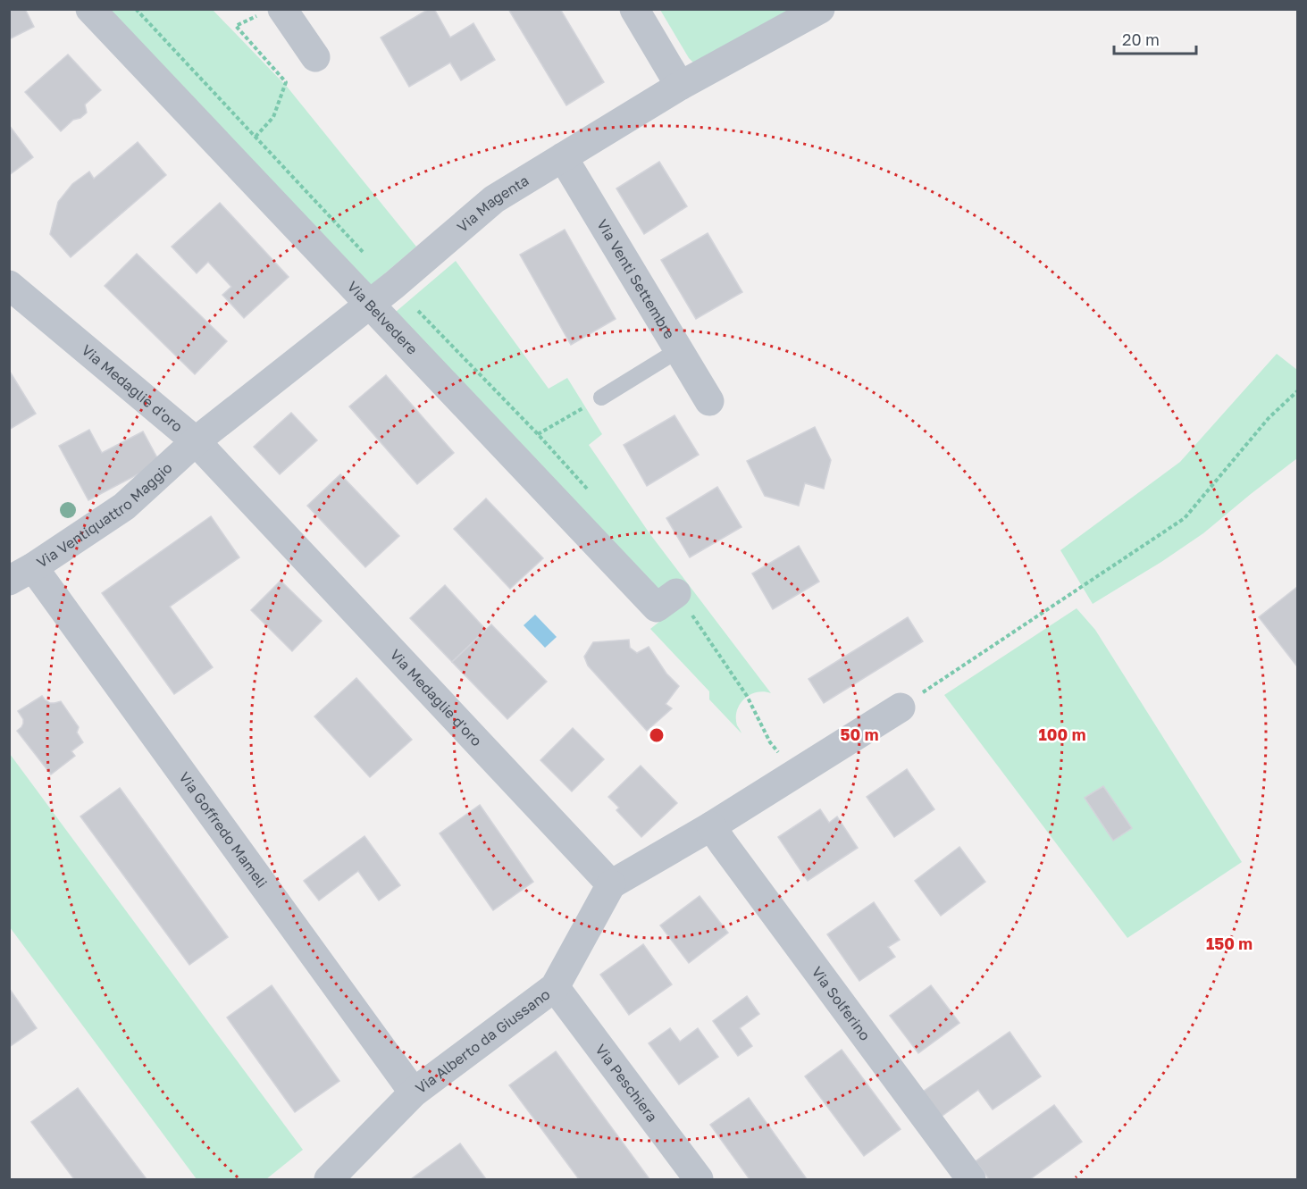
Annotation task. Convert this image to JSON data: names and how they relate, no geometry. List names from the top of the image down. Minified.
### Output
{"streets":{"street":["Via Magenta","Via Venti Settembre","Via Belvedere","Via Medaglie d'oro","Via Ventiquattro Maggio","Via Goffredo Mameli","Via Solferino","Via Alberto da Giussano","Via Peschiera"]},"crossings":[["Via Magenta","Via Venti Settembre"],["Via Magenta","Via Belvedere"],["Via Magenta","Via Medaglie d'oro"],["Via Magenta","Via Ventiquattro Maggio"],["Via Medaglie d'oro","Via Ventiquattro Maggio"],["Via Medaglie d'oro","Via Alberto da Giussano"],["Via Ventiquattro Maggio","Via Goffredo Mameli"],["Via Goffredo Mameli","Via Alberto da Giussano"],["Via Alberto da Giussano","Via Peschiera"]],"scale_bar":"20 m","rings":["50 m","100 m","150 m"]}
